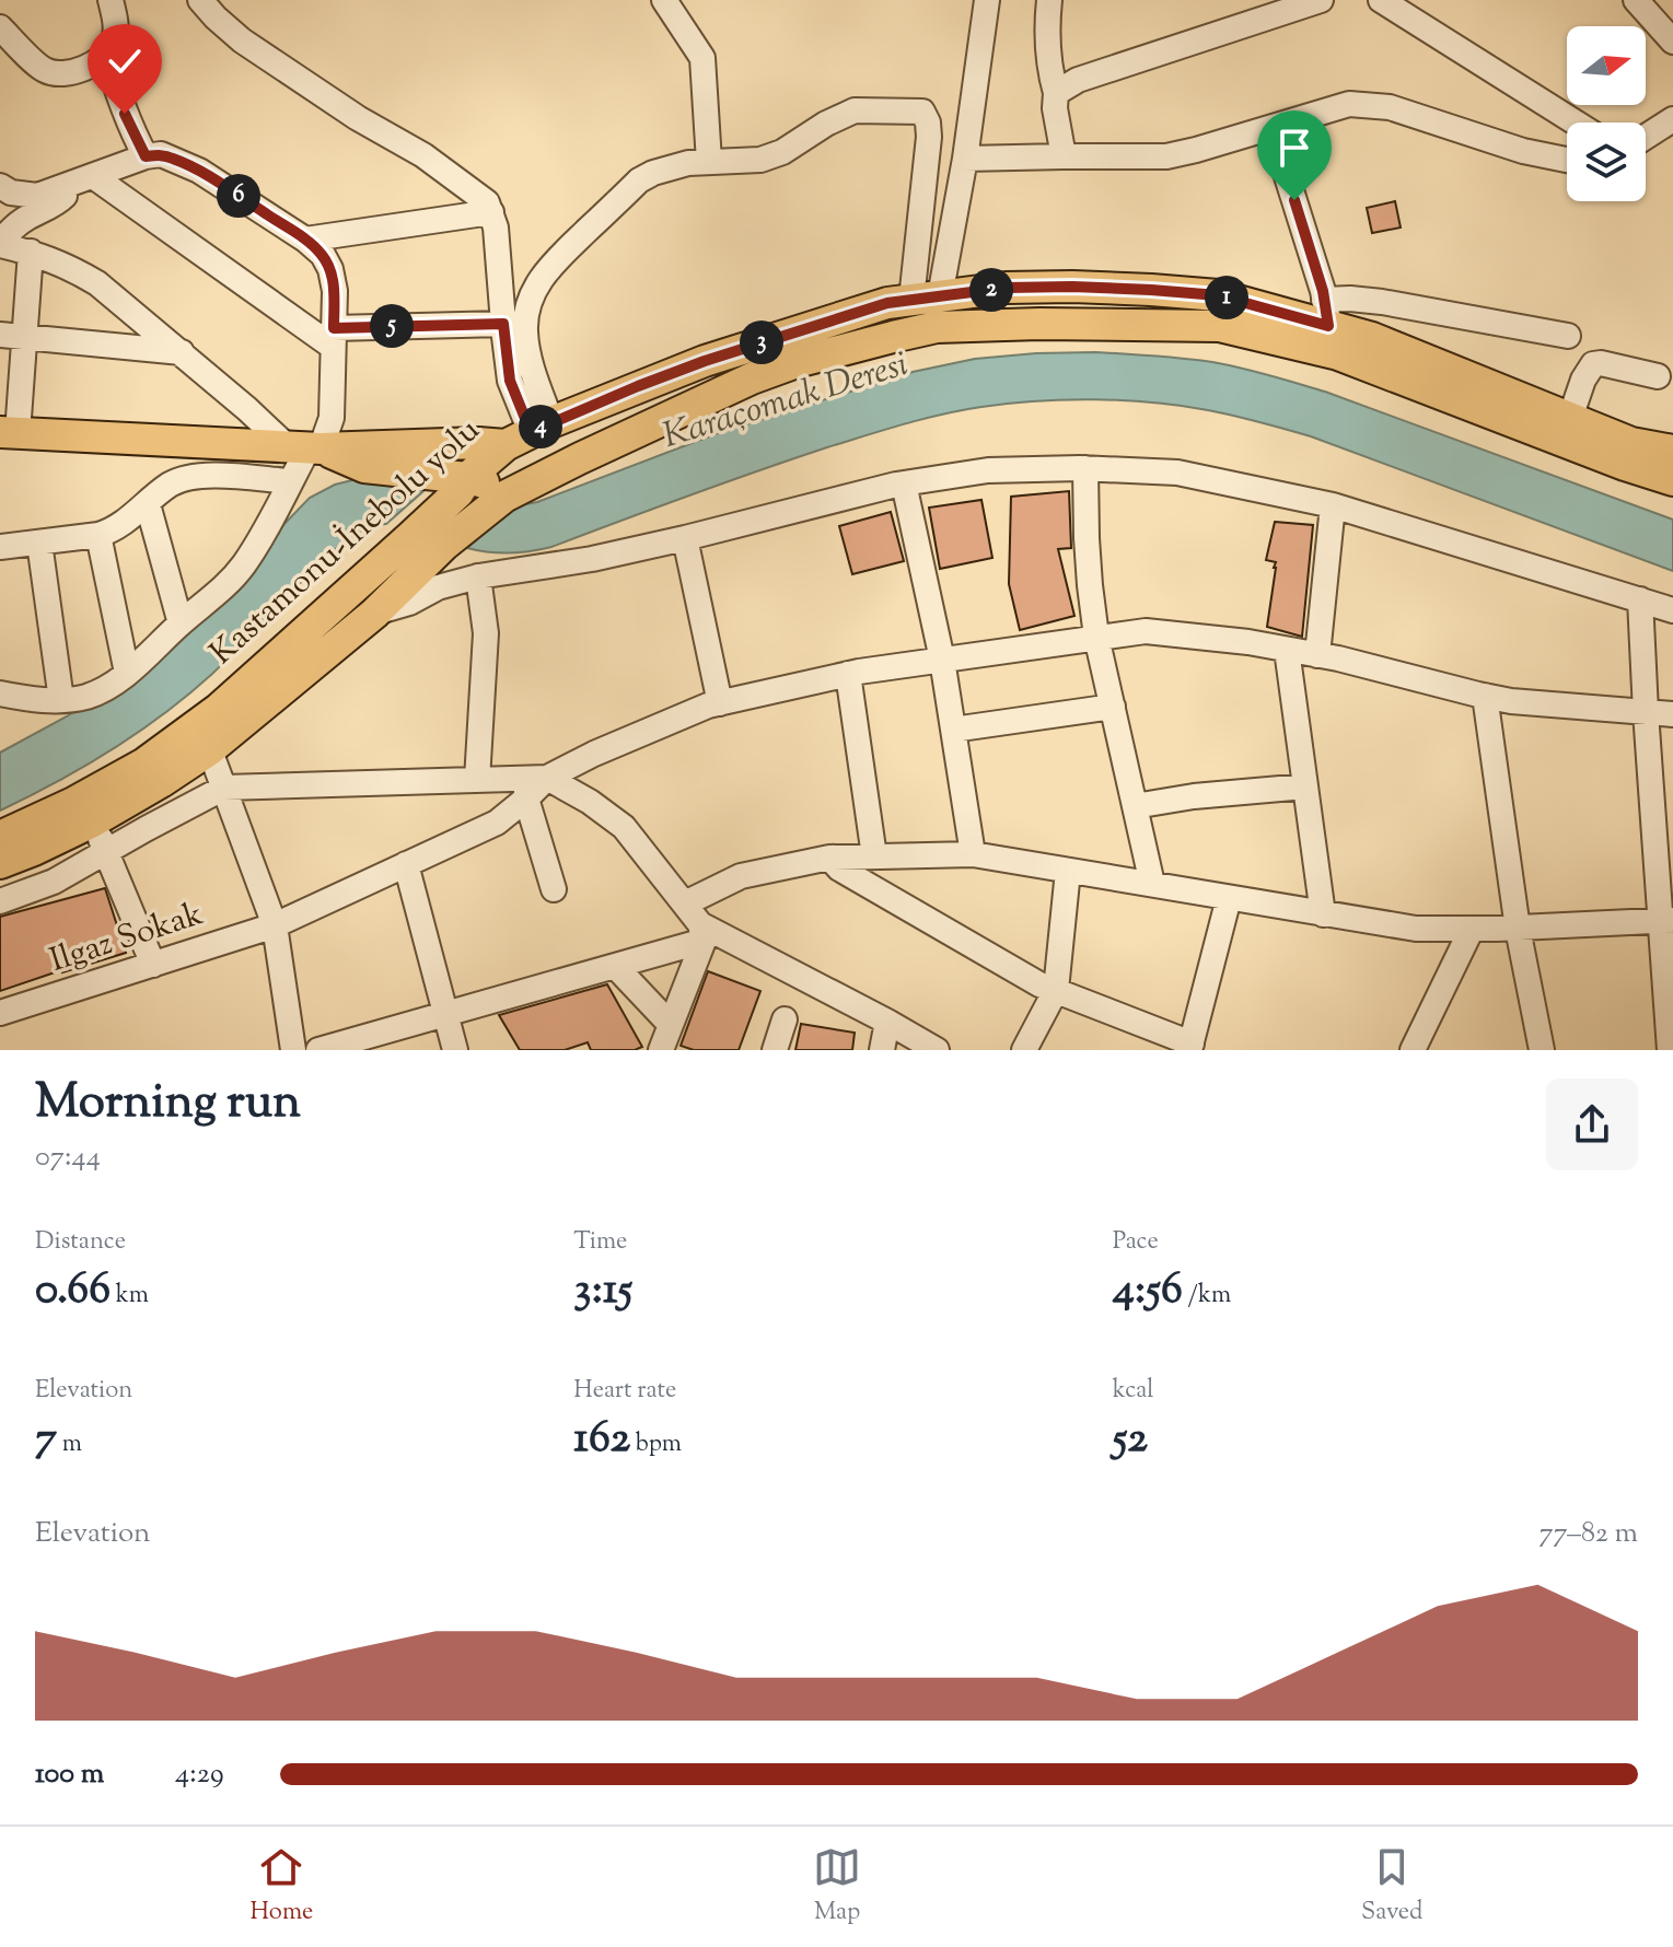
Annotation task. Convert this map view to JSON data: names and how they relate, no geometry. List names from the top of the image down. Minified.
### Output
{"streets":{"main road":["Kastamonu-İnebolu yolu"],"street":["Ilgaz Sokak"]},"water":["Karaçomak Deresi"],"north":"right","page":{"pins":["6","2","1","5","3","4"],"heading":["Morning run","07:44"],"stats":[["Distance","0.66 km"],["Time","3:15"],["Pace","4:56 /km"],["Elevation","7 m"],["Heart rate","162 bpm"],["kcal","52"]],"chart":["Elevation","77–82 m"],"list":[{"name":"100 m","note":"4:29"}],"tabs":["Home","Map","Saved"]}}
